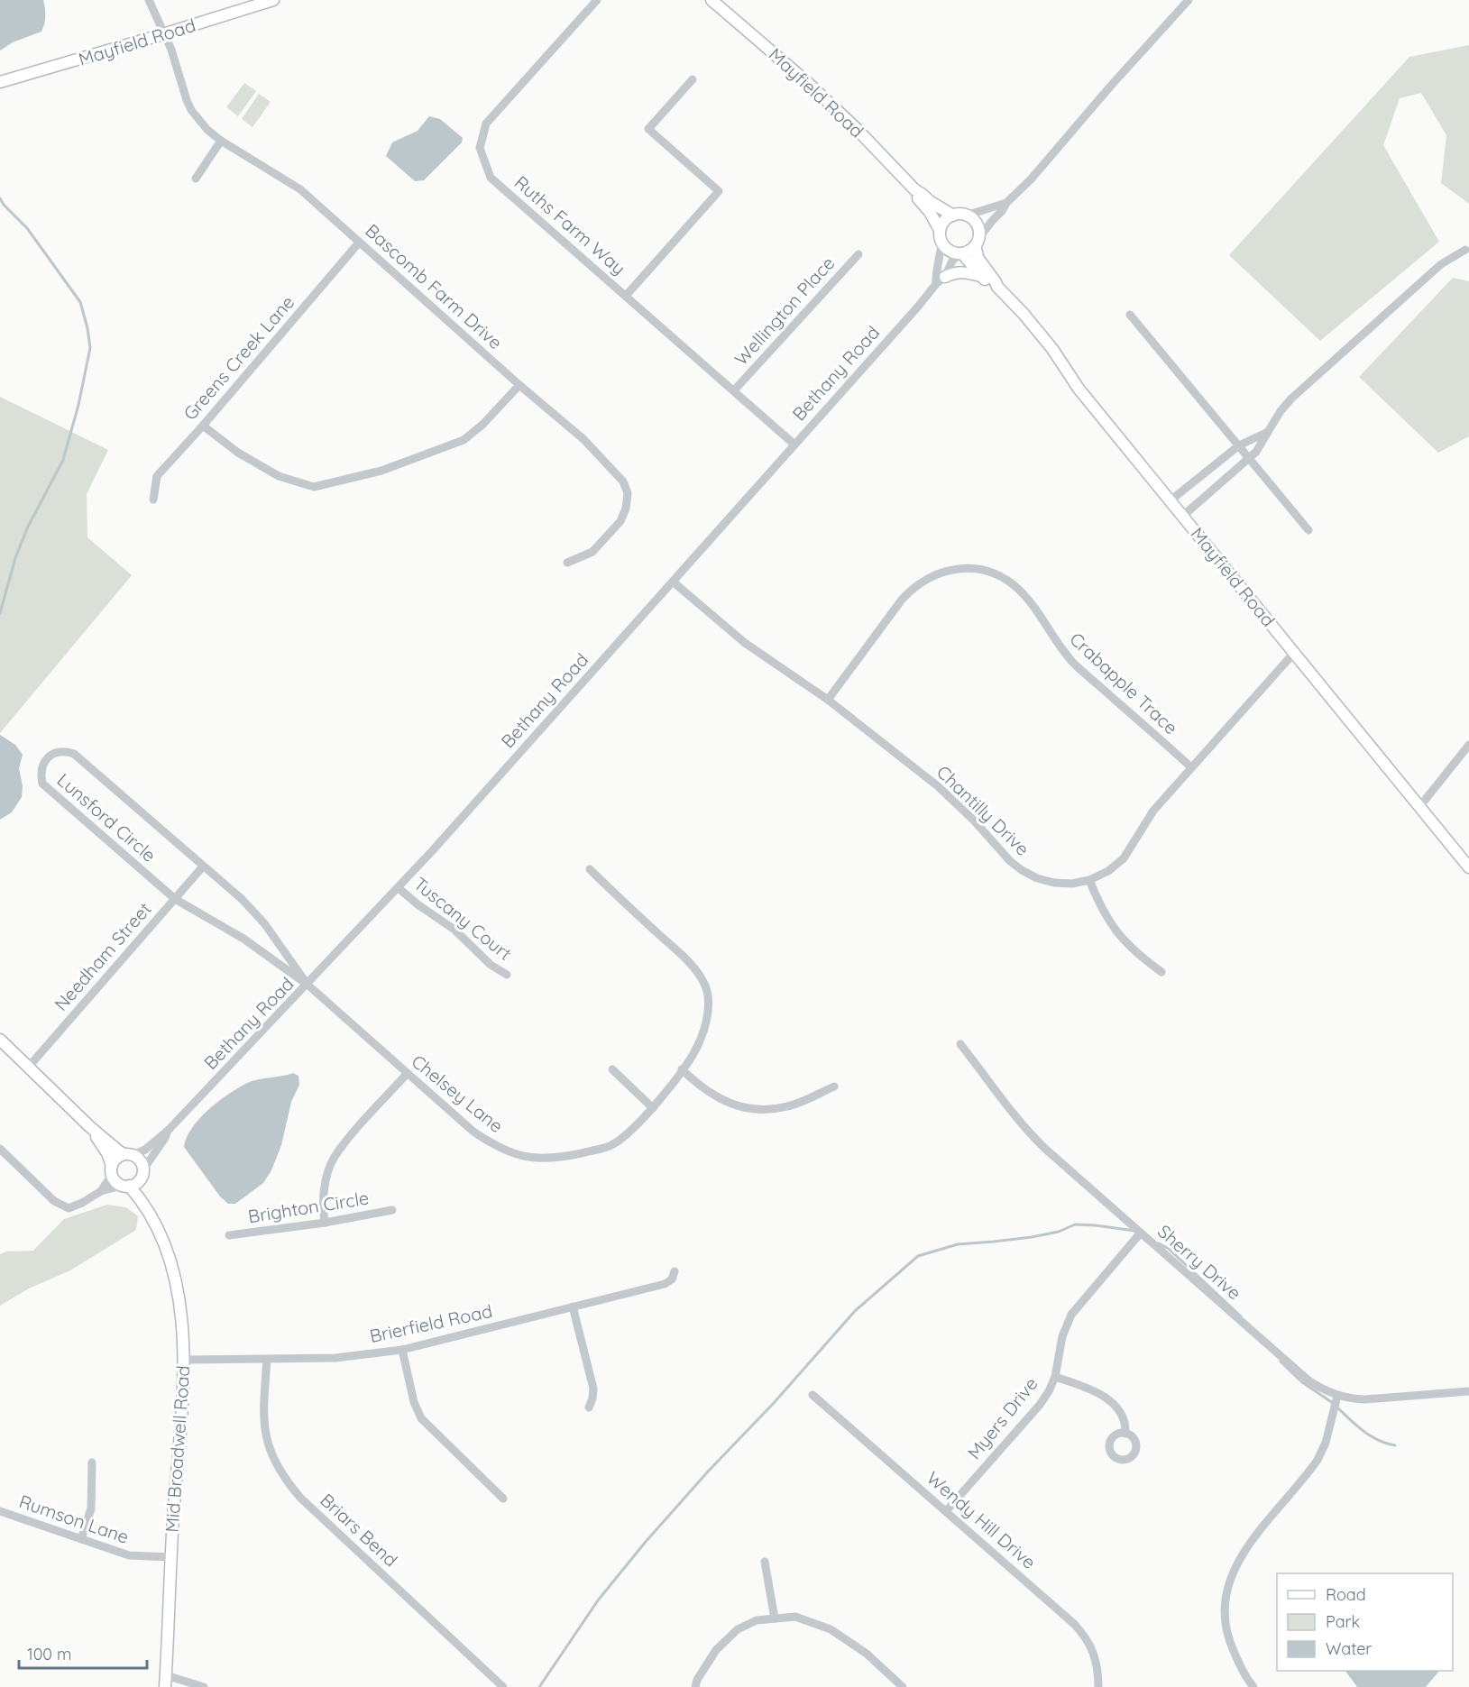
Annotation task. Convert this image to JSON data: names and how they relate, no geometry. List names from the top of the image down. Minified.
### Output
{"streets":{"street":["Mayfield Road","Ruths Farm Way","Bascomb Farm Drive","Wellington Place","Greens Creek Lane","Bethany Road","Crabapple Trace","Chantilly Drive","Lunsford Circle","Tuscany Court","Needham Street","Chelsey Lane","Brighton Circle","Sherry Drive","Brierfield Road","Myers Drive","Mid Broadwell Road","Rumson Lane","Wendy Hill Drive","Briars Bend"]},"crossings":[["Mayfield Road","Bascomb Farm Drive"],["Mayfield Road","Bethany Road"],["Mayfield Road","Chantilly Drive"],["Ruths Farm Way","Wellington Place"],["Ruths Farm Way","Bethany Road"],["Bascomb Farm Drive","Greens Creek Lane"],["Bethany Road","Chantilly Drive"],["Bethany Road","Lunsford Circle"],["Bethany Road","Tuscany Court"],["Bethany Road","Chelsey Lane"],["Bethany Road","Mid Broadwell Road"],["Crabapple Trace","Chantilly Drive"],["Lunsford Circle","Needham Street"],["Lunsford Circle","Chelsey Lane"],["Sherry Drive","Myers Drive"],["Brierfield Road","Mid Broadwell Road"],["Brierfield Road","Briars Bend"],["Myers Drive","Wendy Hill Drive"],["Mid Broadwell Road","Rumson Lane"]],"legend":["Road","Park","Water"],"scale_bar":"100 m"}
